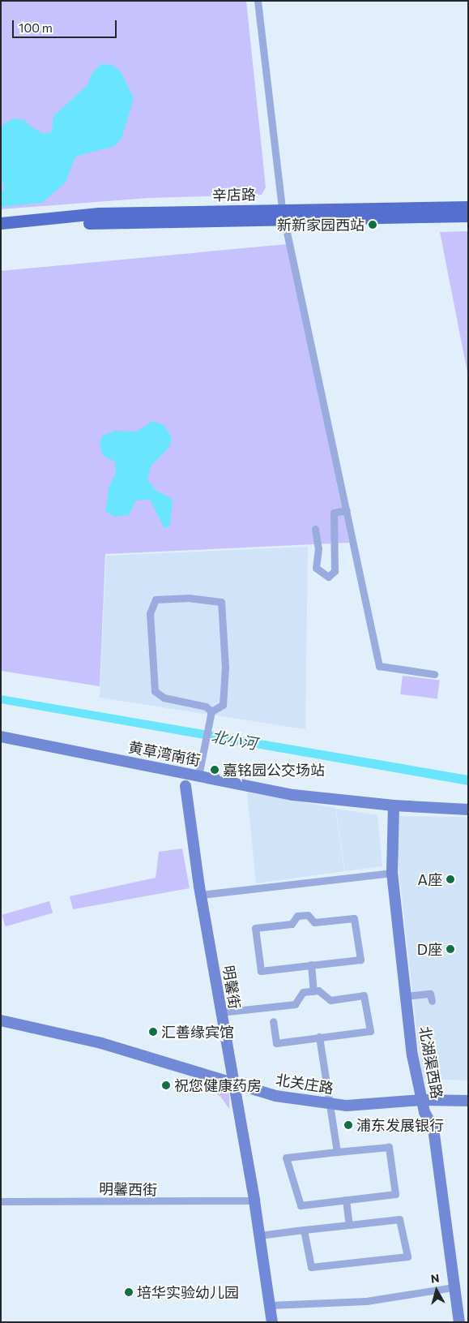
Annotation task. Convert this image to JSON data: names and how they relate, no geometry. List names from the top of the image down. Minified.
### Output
{"streets":{"main road":["辛店路"],"street":["黄草湾南街","明馨街","北湖渠西路","北关庄路","明馨西街"]},"crossings":[["黄草湾南街","北湖渠西路"],["明馨街","北关庄路"],["明馨街","明馨西街"],["北湖渠西路","北关庄路"]],"water":["北小河"],"places":["新新家园西站","嘉铭园公交场站","A座","D座","汇善缘宾馆","祝您健康药房","浦东发展银行","培华实验幼儿园"],"scale_bar":"100 m","north":"top"}
